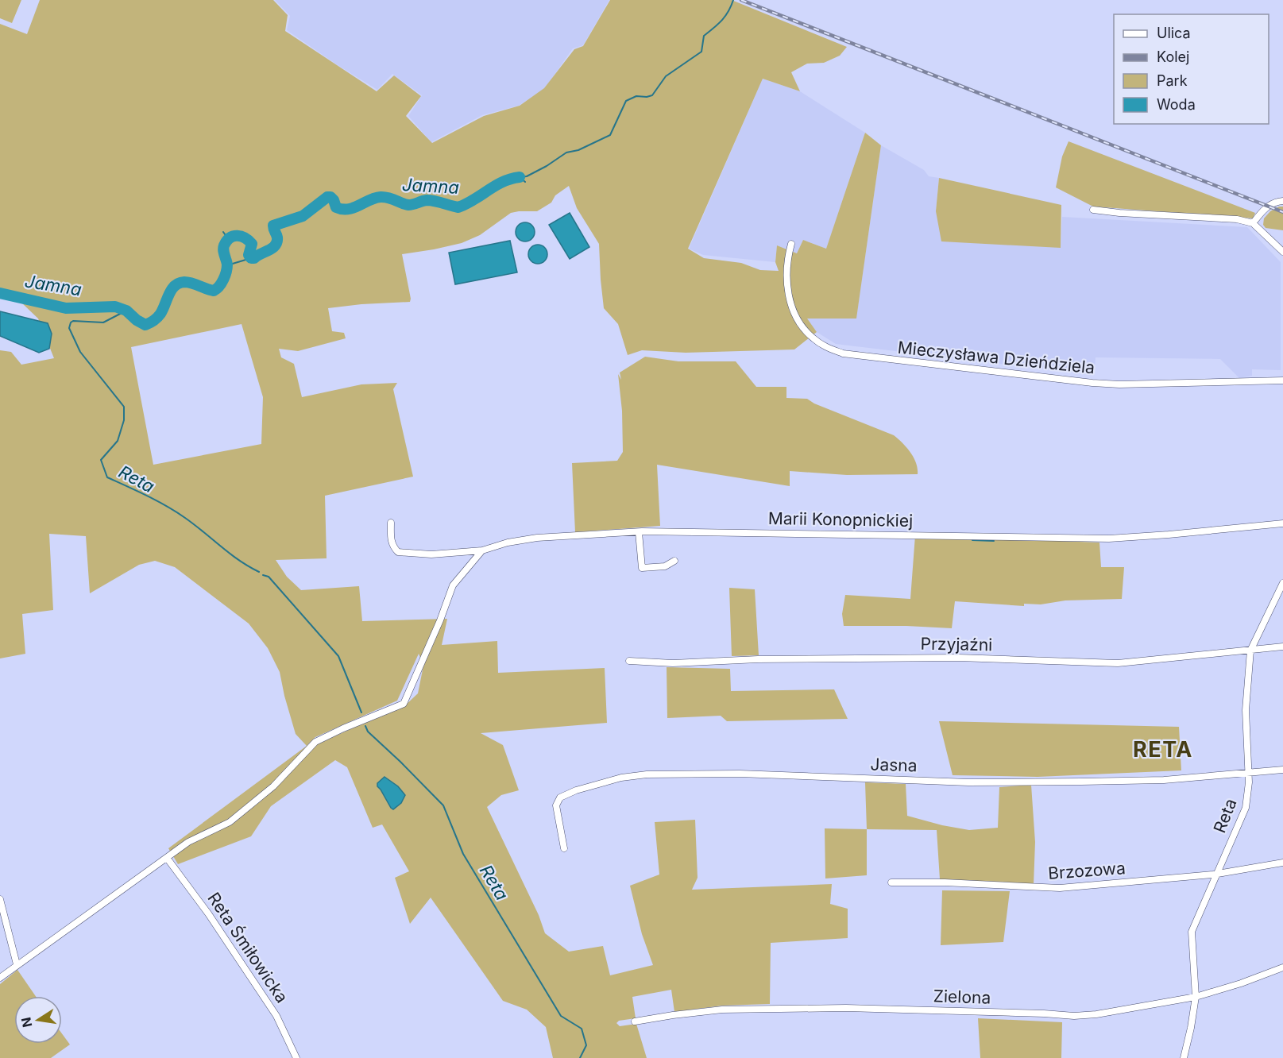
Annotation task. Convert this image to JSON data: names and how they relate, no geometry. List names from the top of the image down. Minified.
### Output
{"streets":{"street":["Mieczysława Dzieńdziela","Marii Konopnickiej","Przyjaźni","Jasna","Reta","Brzozowa","Reta Śmiłowicka","Zielona"]},"crossings":[["Przyjaźni","Reta"],["Jasna","Reta"],["Reta","Brzozowa"],["Reta","Zielona"]],"districts":["RETA"],"water":["Jamna","Reta"],"legend":["Ulica","Kolej","Park","Woda"],"north":"left"}
